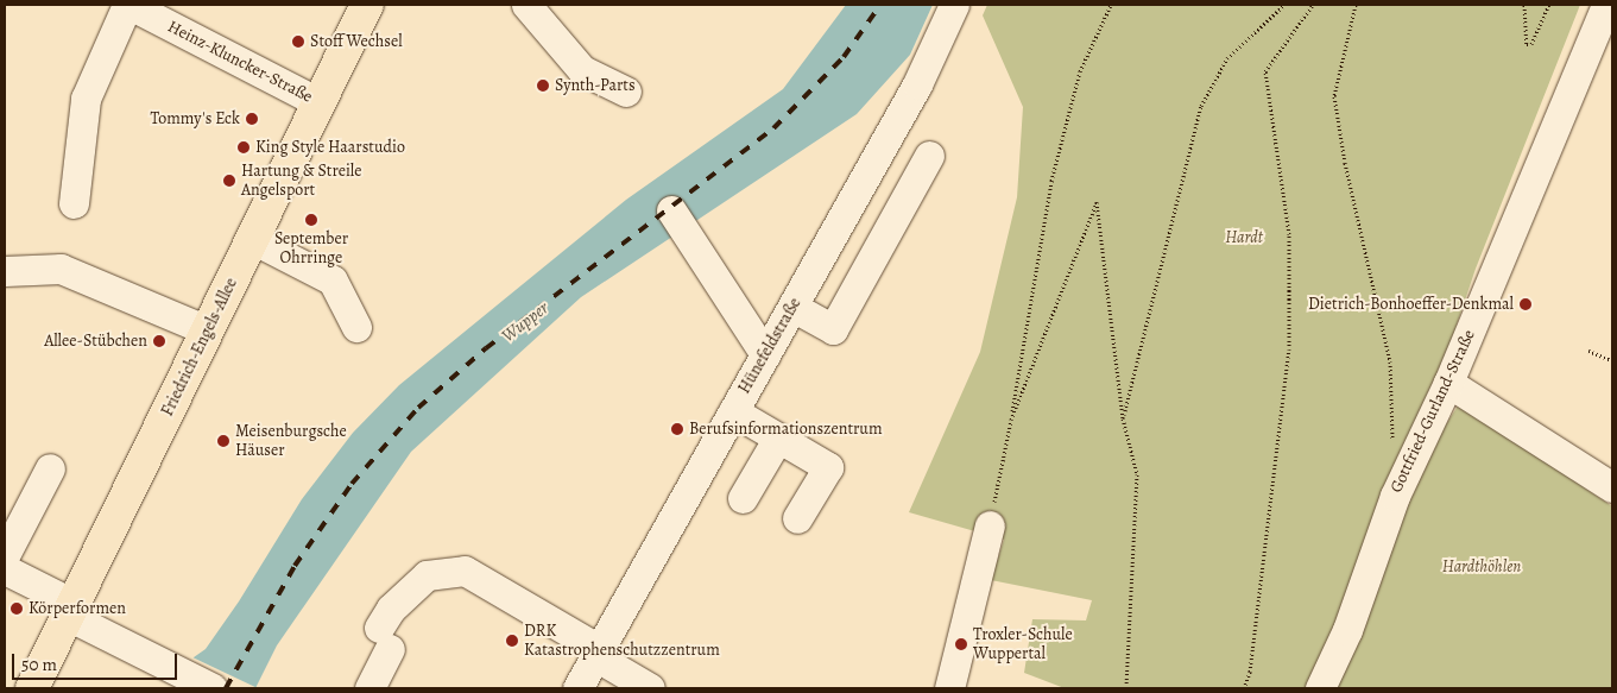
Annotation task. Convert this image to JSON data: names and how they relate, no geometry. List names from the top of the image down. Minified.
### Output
{"streets":{"main road":["Friedrich-Engels-Allee"],"street":["Heinz-Kluncker-Straße","Hünefeldstraße","Gottfried-Gurland-Straße"]},"crossings":[["Heinz-Kluncker-Straße","Friedrich-Engels-Allee"]],"water":["Wupper"],"parks":["Hardt","Hardthöhlen"],"places":["Stoff Wechsel","Synth-Parts","Tommy's Eck","King Style Haarstudio","Hartung & Streile Angelsport","September Ohrringe","Dietrich-Bonhoeffer-Denkmal","Allee-Stübchen","Berufsinformationszentrum","Meisenburgsche Häuser","Körperformen","DRK Katastrophenschutzzentrum","Troxler-Schule Wuppertal"],"scale_bar":"50 m"}
